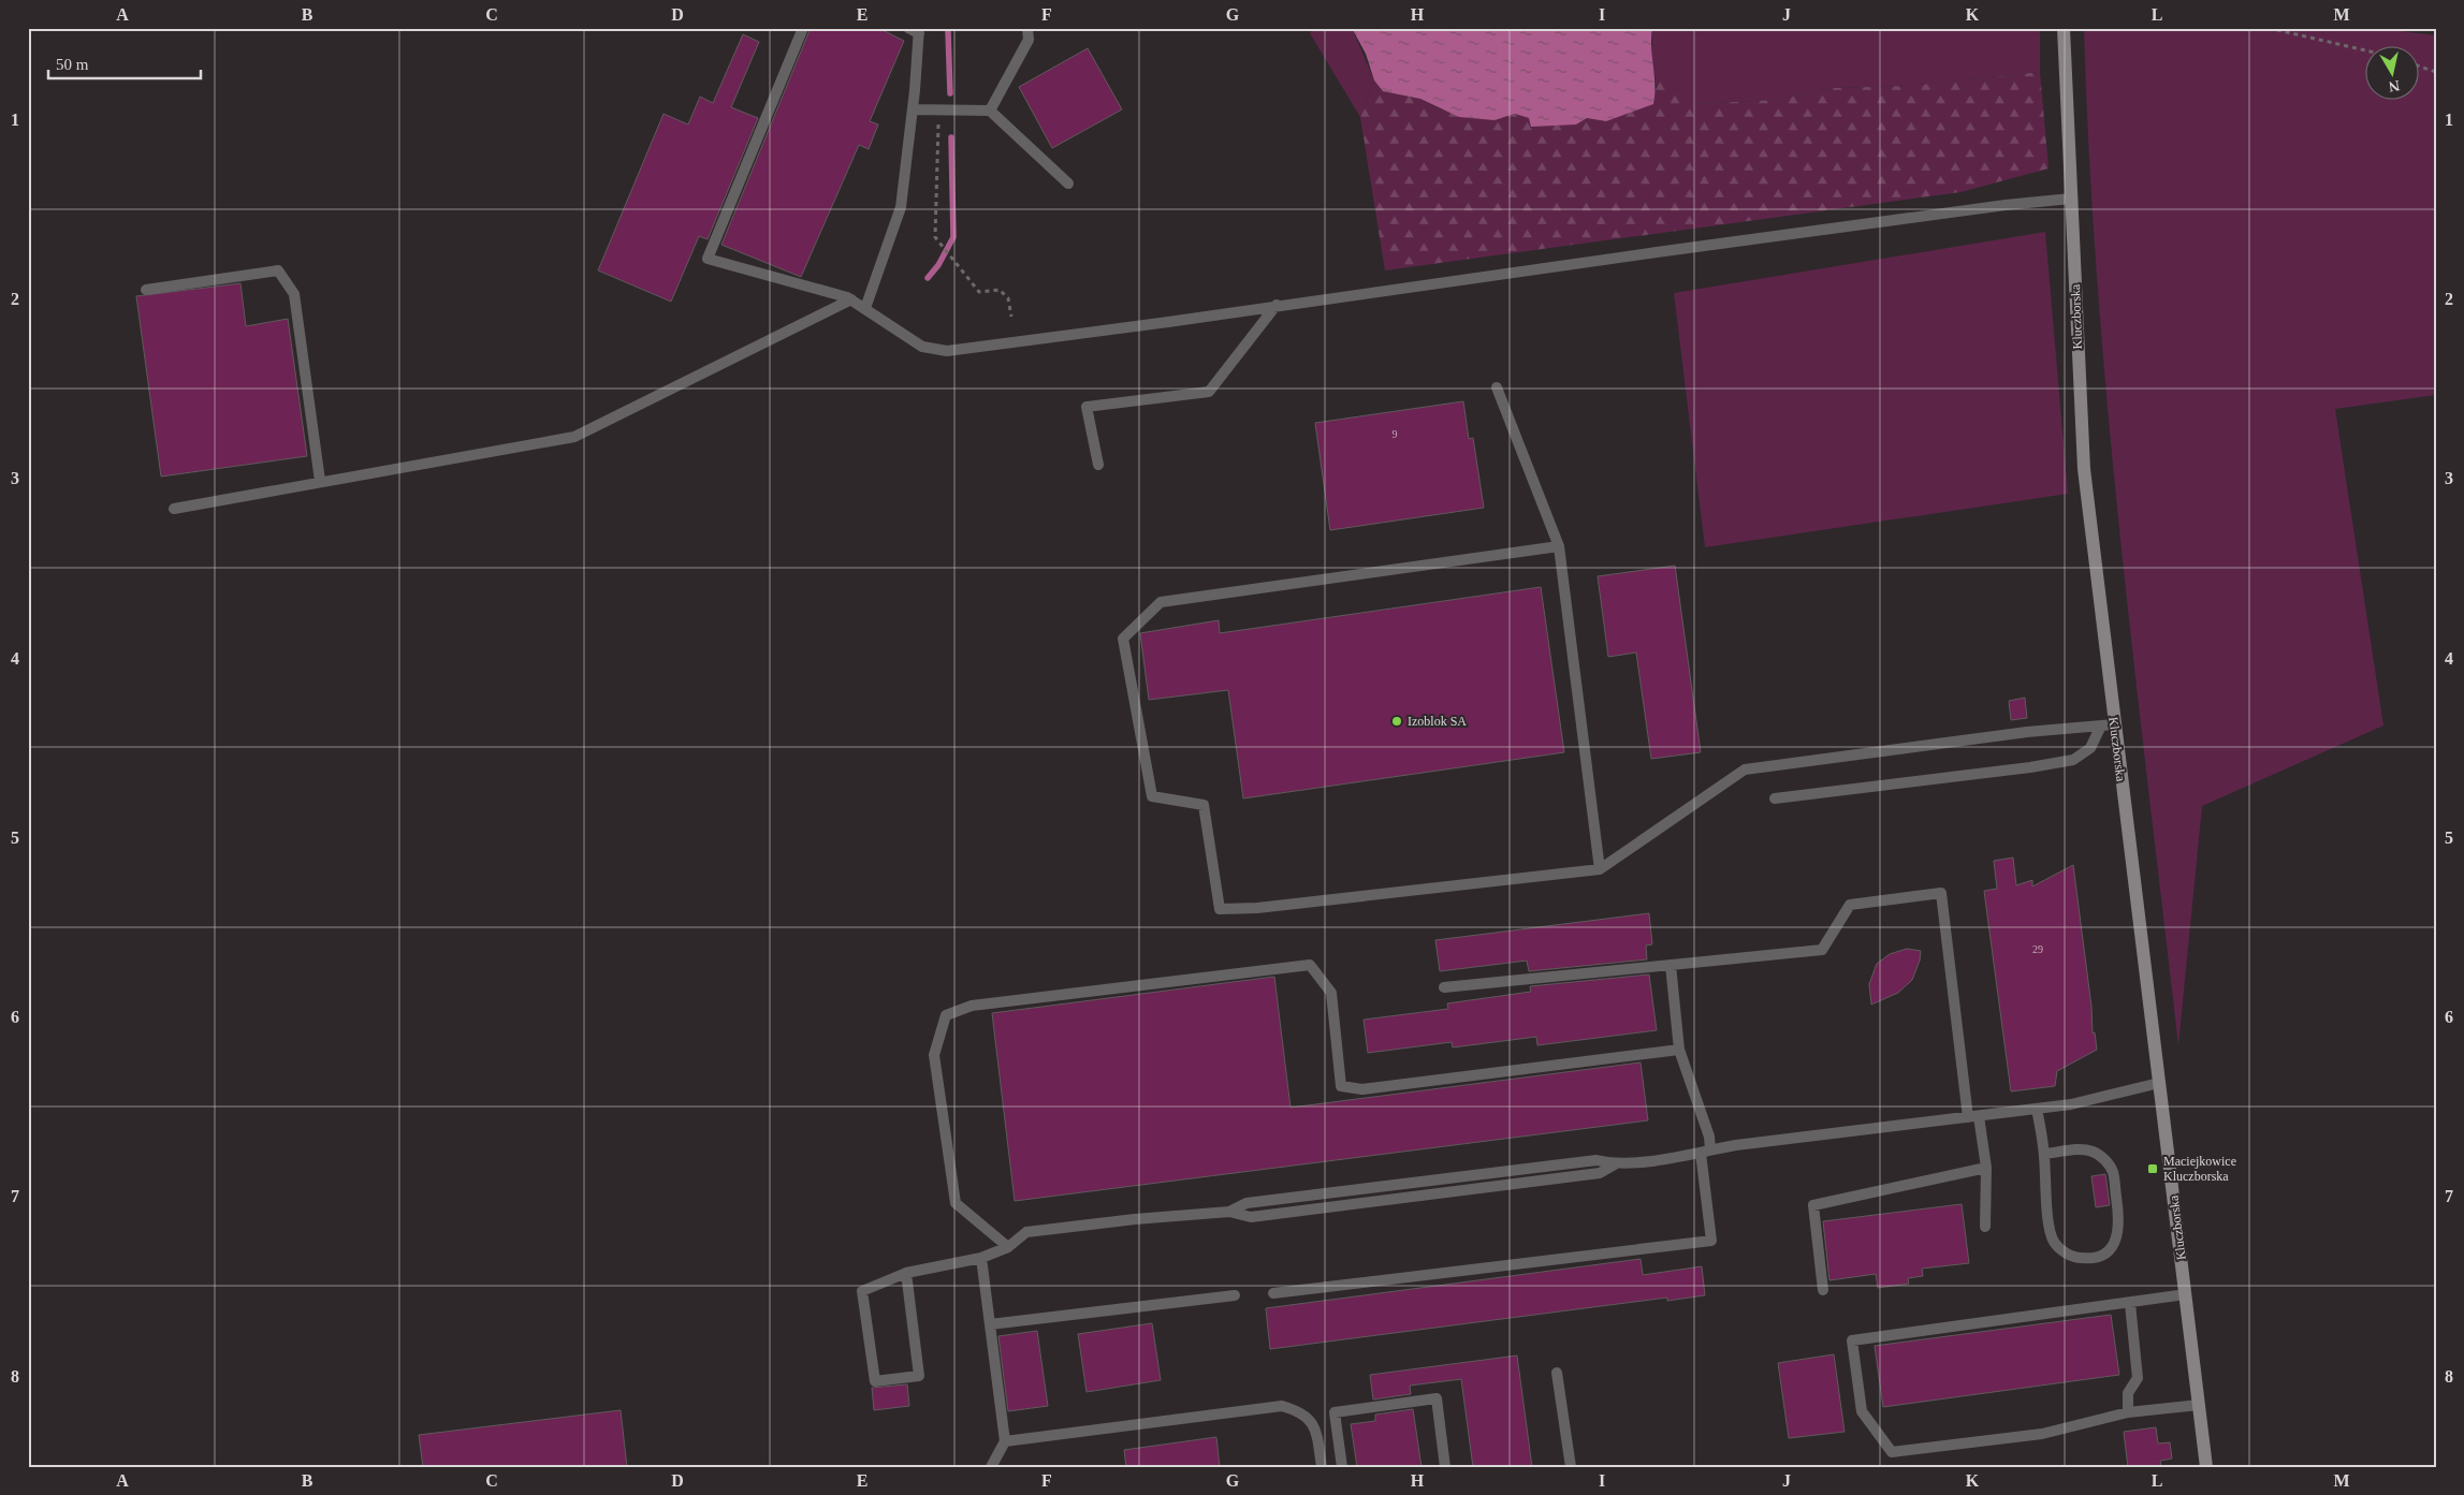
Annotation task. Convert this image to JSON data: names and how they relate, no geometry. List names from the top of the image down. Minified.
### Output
{"streets":{"street":["Kluczborska"]},"places":{"other":["Izoblok SA"],"transit":["Maciejkowice Kluczborska"]},"house_numbers":["9","29"],"scale_bar":"50 m","north":"bottom","grid":{"columns":["A","B","C","D","E","F","G","H","I","J","K","L","M"],"rows":["1","2","3","4","5","6","7","8"]}}
